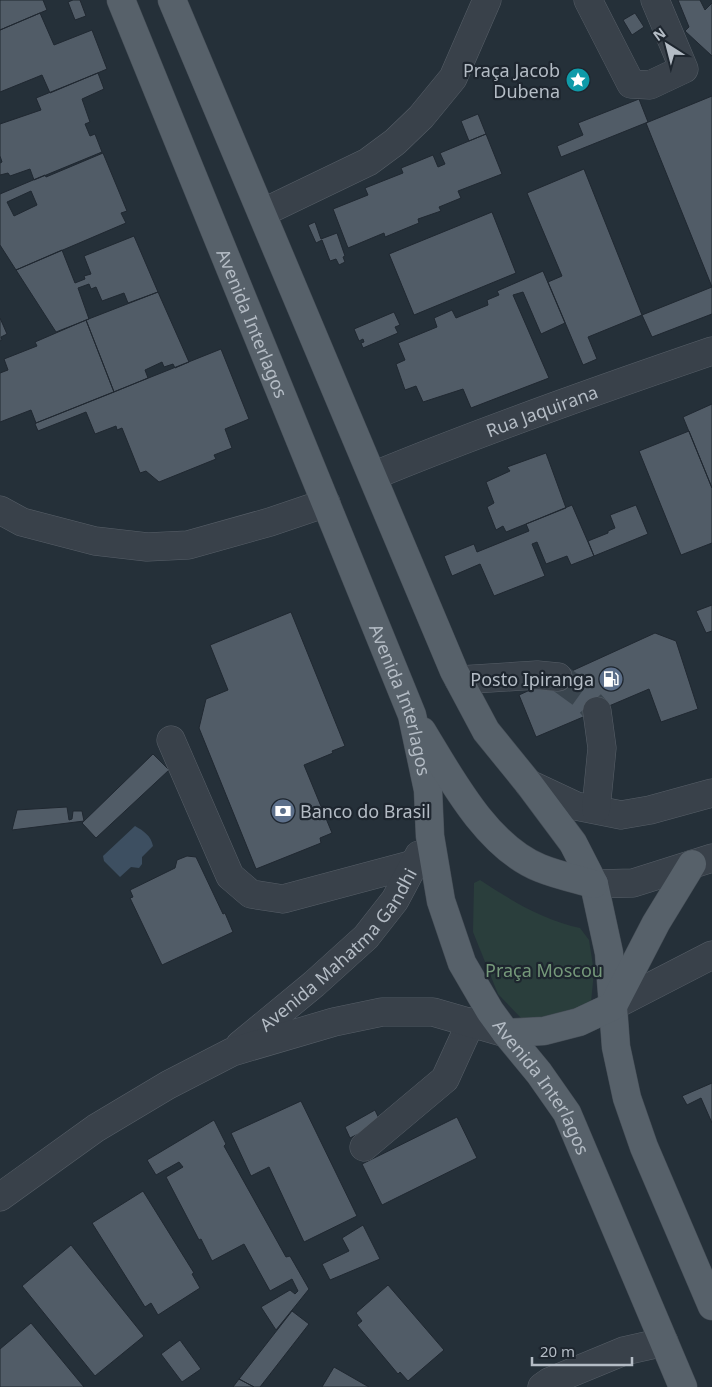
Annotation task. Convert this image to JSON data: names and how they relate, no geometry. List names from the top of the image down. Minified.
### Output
{"streets":{"main road":["Avenida Interlagos"],"street":["Rua Jaquirana","Avenida Mahatma Gandhi"]},"crossings":[["Avenida Interlagos","Avenida Mahatma Gandhi"]],"parks":["Praça Moscou"],"places":{"place":["Praça Jacob Dubena"],"fuel station":["Posto Ipiranga"],"bank":["Banco do Brasil"]},"scale_bar":"20 m","north":"top left"}
